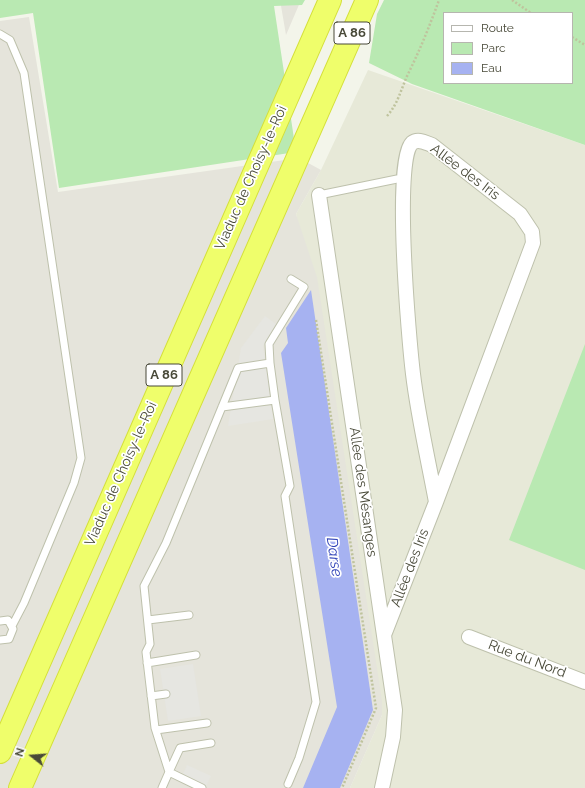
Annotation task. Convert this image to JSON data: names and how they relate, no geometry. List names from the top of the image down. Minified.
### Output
{"streets":{"highway":["A 86","Viaduc de Choisy-le-Roi"],"street":["Allée des Iris","Allée des Mésanges","Rue du Nord"]},"crossings":[["Allée des Iris","Allée des Mésanges"]],"water":["Darse"],"legend":["Route","Parc","Eau"],"north":"left"}
